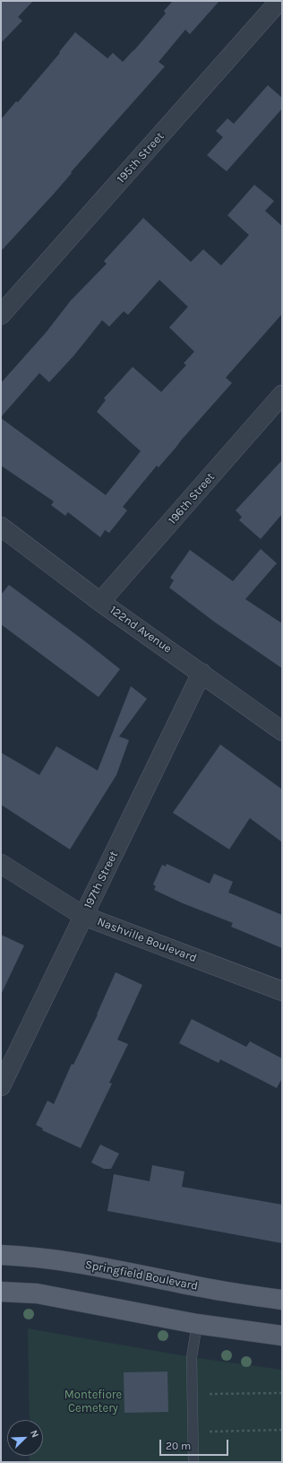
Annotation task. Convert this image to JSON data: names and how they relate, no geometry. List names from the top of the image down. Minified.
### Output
{"streets":{"main road":["Springfield Boulevard"],"street":["195th Street","196th Street","122nd Avenue","197th Street","Nashville Boulevard"]},"crossings":[["196th Street","122nd Avenue"],["122nd Avenue","197th Street"],["197th Street","Nashville Boulevard"]],"parks":["Montefiore Cemetery"],"scale_bar":"20 m","north":"top right"}
